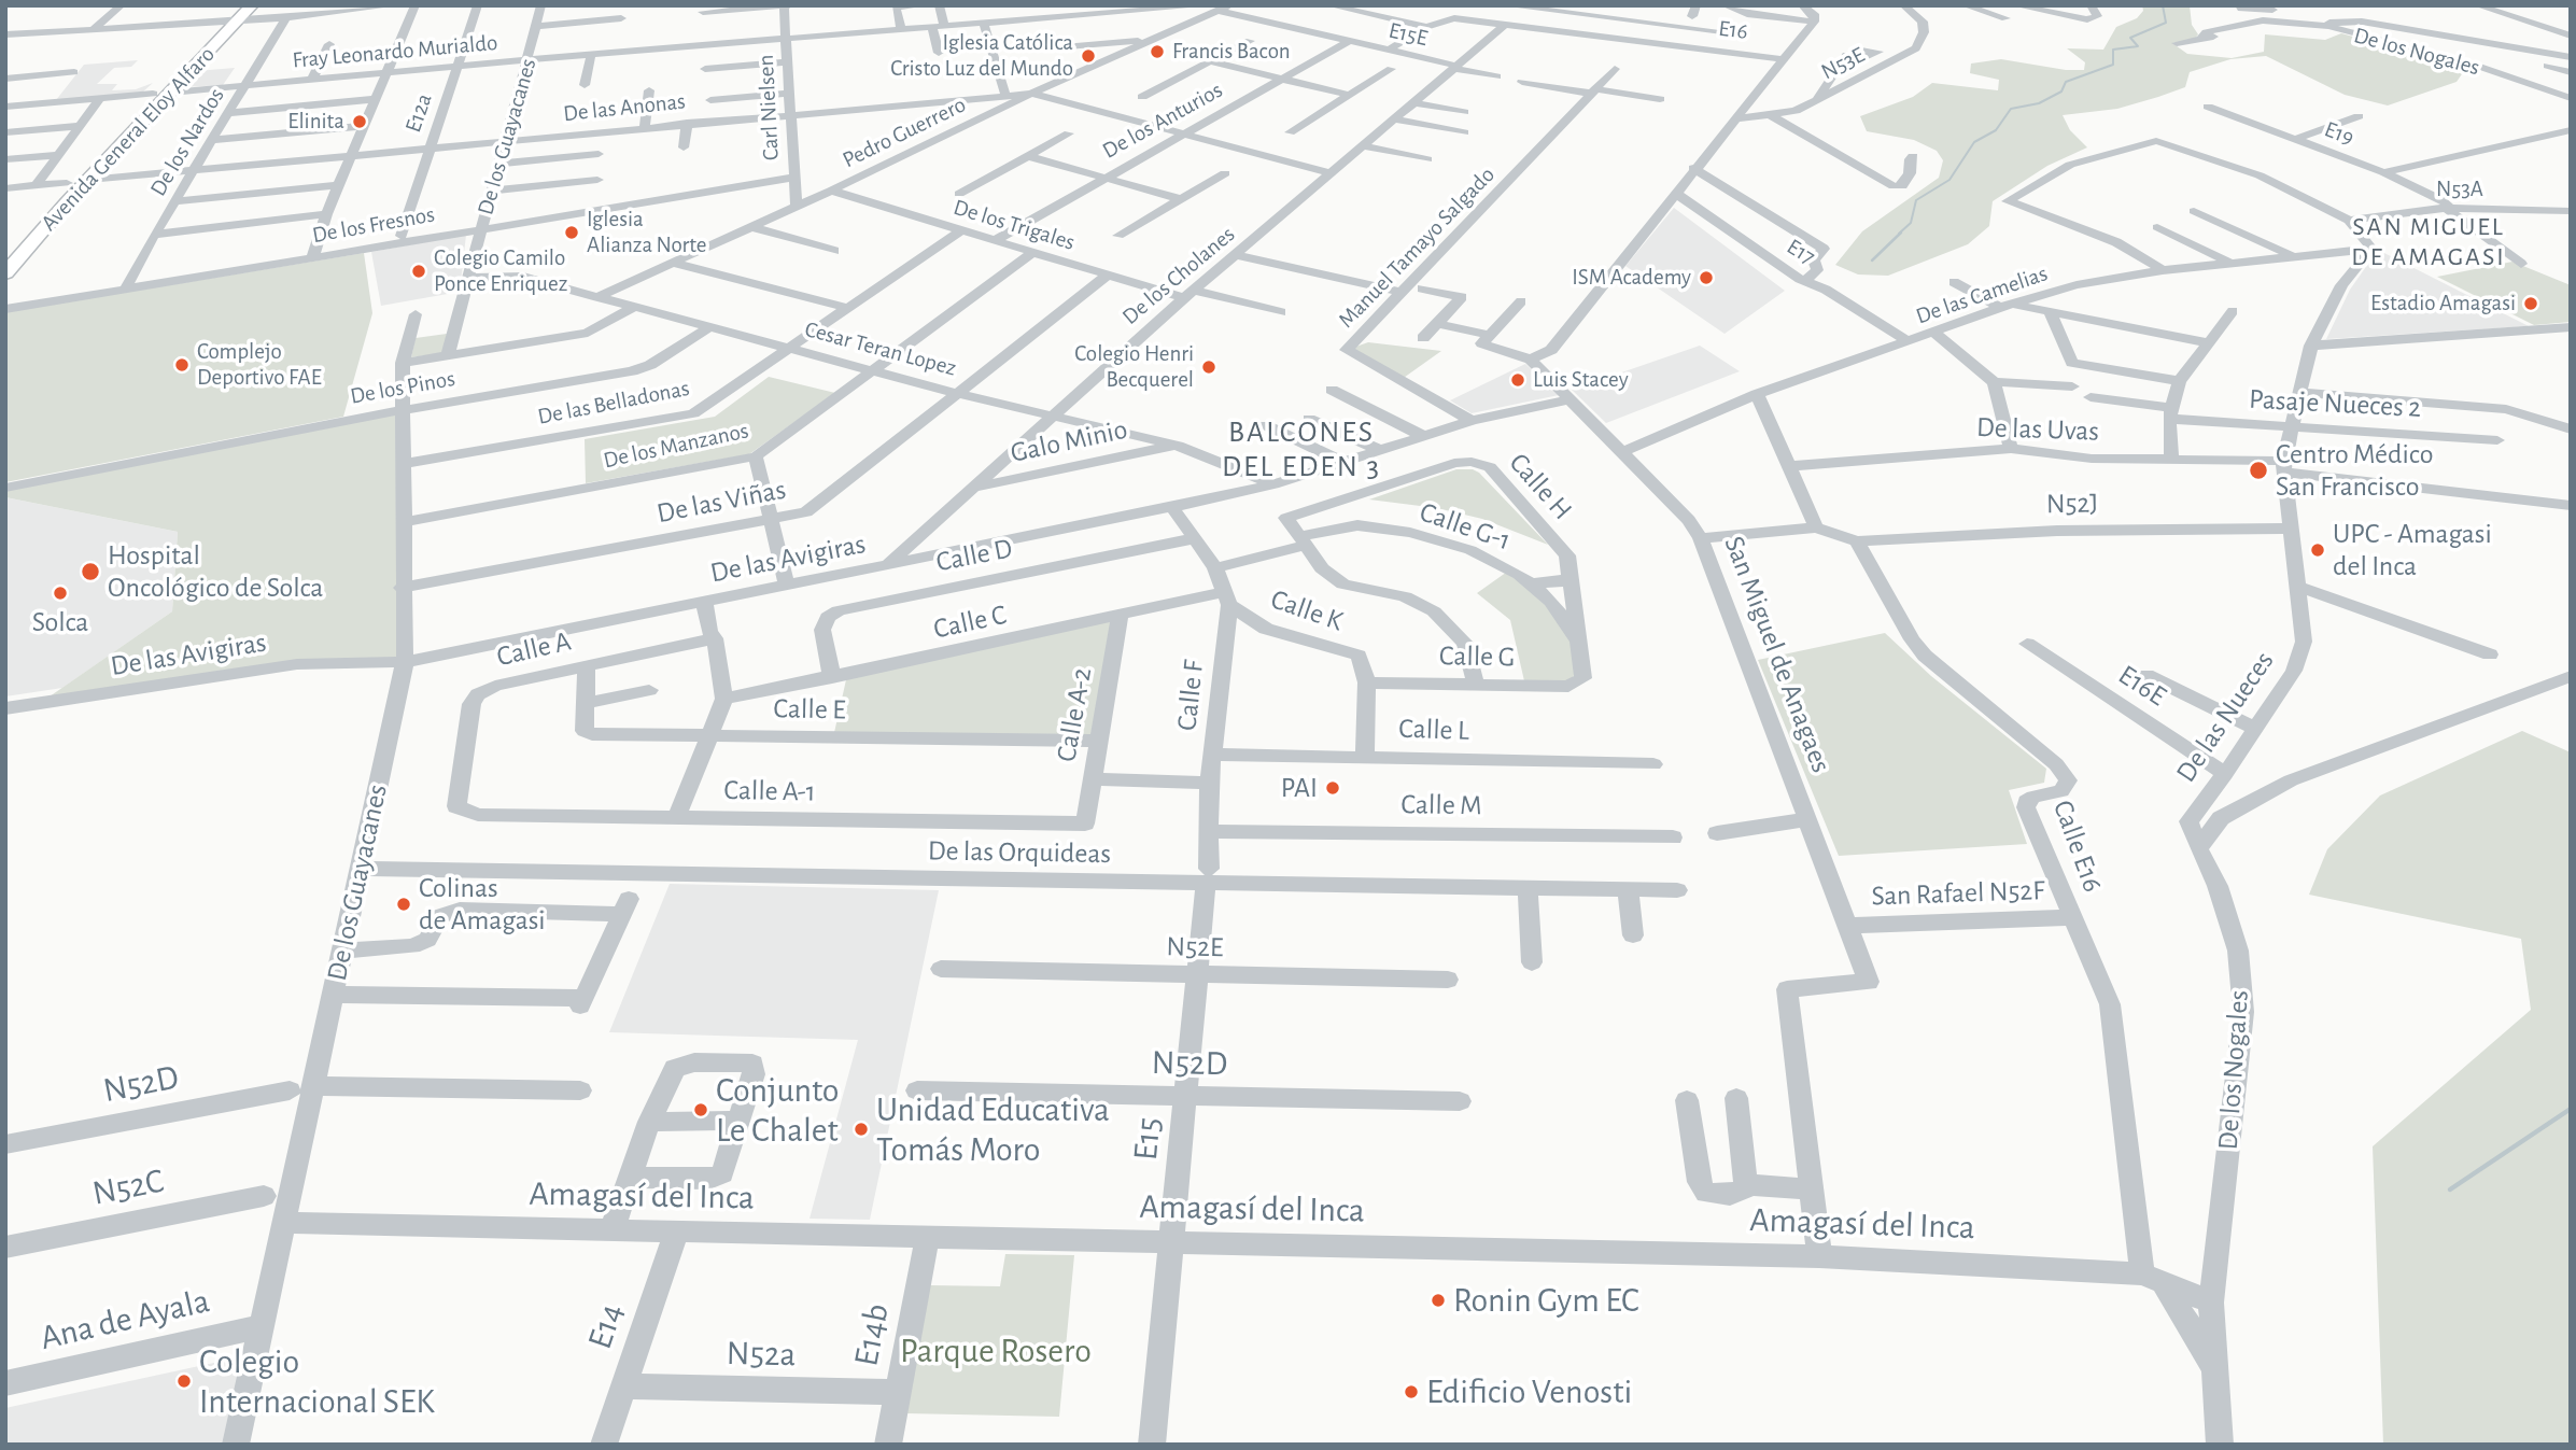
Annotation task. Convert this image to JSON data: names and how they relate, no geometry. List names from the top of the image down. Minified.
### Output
{"streets":{"main road":["Avenida General Eloy Alfaro"],"street":["E16","E15E","Fray Leonardo Murialdo","De los Nogales","N53E","De las Anonas","Carl Nielsen","E12a","De los Anturios","Pedro Guerrero","E19","De los Guayacanes","De los Nardos","N53A","De los Fresnos","De los Trigales","Manuel Tamayo Salgado","E17","De los Cholanes","De las Camelias","Cesar Teran Lopez","De los Pinos","De las Belladonas","Pasaje Nueces 2","De las Uvas","Galo Minio","De los Manzanos","Calle H","De las Viñas","N52J","Calle G-1","Calle D","De las Avigiras","Calle K","Calle C","Calle A","San Miguel de Anagaes","Calle G","E16E","Calle F","Calle E","Calle A-2","De las Nueces","Calle L","Calle A-1","Calle M","Calle E16","De las Orquideas","San Rafael N52F","N52E","N52D","E15","N52C","Amagasí del Inca","Ana de Ayala","E14","E14b","N52a"]},"crossings":[["E16","De los Cholanes"],["E15E","De los Anturios"],["E15E","Pedro Guerrero"],["E15E","De los Cholanes"],["Fray Leonardo Murialdo","Carl Nielsen"],["Fray Leonardo Murialdo","E12a"],["Fray Leonardo Murialdo","De los Guayacanes"],["Fray Leonardo Murialdo","Avenida General Eloy Alfaro"],["Fray Leonardo Murialdo","De los Nardos"],["De los Nogales","De las Nueces"],["De los Nogales","Amagasí del Inca"],["De las Anonas","Carl Nielsen"],["De las Anonas","E12a"],["De las Anonas","Pedro Guerrero"],["De las Anonas","De los Guayacanes"],["De las Anonas","Avenida General Eloy Alfaro"],["De las Anonas","De los Nardos"],["Carl Nielsen","Pedro Guerrero"],["Carl Nielsen","De los Fresnos"],["E12a","De los Fresnos"],["De los Anturios","De los Trigales"],["Pedro Guerrero","De los Trigales"],["Pedro Guerrero","Cesar Teran Lopez"],["E19","N53A"],["De los Guayacanes","De los Fresnos"],["De los Guayacanes","Cesar Teran Lopez"],["De los Guayacanes","De los Pinos"],["De los Guayacanes","De las Belladonas"],["De los Guayacanes","De los Manzanos"],["De los Guayacanes","De las Viñas"],["De los Guayacanes","De las Avigiras"],["De los Guayacanes","De las Orquideas"],["De los Guayacanes","N52D"],["De los Guayacanes","Amagasí del Inca"],["De los Guayacanes","Ana de Ayala"],["De los Nardos","De los Fresnos"],["De los Trigales","De los Cholanes"],["De los Trigales","De las Belladonas"],["De los Trigales","De los Manzanos"],["De los Trigales","De las Viñas"],["Manuel Tamayo Salgado","De las Avigiras"],["E17","De las Camelias"],["De los Cholanes","Cesar Teran Lopez"],["De los Cholanes","Galo Minio"],["De los Cholanes","De las Avigiras"],["De las Camelias","San Miguel de Anagaes"],["De las Camelias","De las Nueces"],["Cesar Teran Lopez","De los Pinos"],["Cesar Teran Lopez","De las Belladonas"],["Cesar Teran Lopez","Galo Minio"],["Cesar Teran Lopez","De los Manzanos"],["Cesar Teran Lopez","De las Viñas"],["Cesar Teran Lopez","De las Avigiras"],["Pasaje Nueces 2","De las Nueces"],["De las Uvas","De las Nueces"],["Calle H","Calle G-1"],["Calle H","Calle G"],["N52J","De las Nueces"],["N52J","Calle E16"],["Calle G-1","Calle F"],["Calle D","Calle C"],["Calle D","Calle F"],["De las Avigiras","San Miguel de Anagaes"],["De las Avigiras","Calle F"],["Calle K","Calle C"],["Calle K","Calle G"],["Calle K","Calle F"],["Calle C","Calle F"],["Calle C","Calle A-2"],["Calle A","Calle E"],["Calle A","Calle A-1"],["San Miguel de Anagaes","San Rafael N52F"],["San Miguel de Anagaes","Amagasí del Inca"],["E16E","De las Nueces"],["Calle F","Calle L"],["Calle F","Calle M"],["Calle F","De las Orquideas"],["Calle F","E15"],["Calle E","Calle A-2"],["Calle A-2","Calle A-1"],["Calle E16","San Rafael N52F"],["Calle E16","Amagasí del Inca"],["De las Orquideas","E15"],["N52E","E15"],["N52D","E15"],["E15","Amagasí del Inca"],["Amagasí del Inca","E14"],["Amagasí del Inca","E14b"],["E14","N52a"],["E14b","N52a"]],"districts":["SAN MIGUEL DE AMAGASI","BALCONES DEL EDEN 3"],"parks":["Parque Rosero"],"places":["Francis Bacon","Iglesia Católica Cristo Luz del Mundo","Elinita","Iglesia Alianza Norte","Colegio Camilo Ponce Enriquez","ISM Academy","Estadio Amagasi","Complejo Deportivo FAE","Colegio Henri Becquerel","Luis Stacey","Centro Médico San Francisco","UPC - Amagasi del Inca","Hospital Oncológico de Solca","Solca","PAI","Colinas de Amagasi","Conjunto Le Chalet","Unidad Educativa Tomás Moro","Ronin Gym EC","Colegio Internacional SEK","Edificio Venosti"]}
